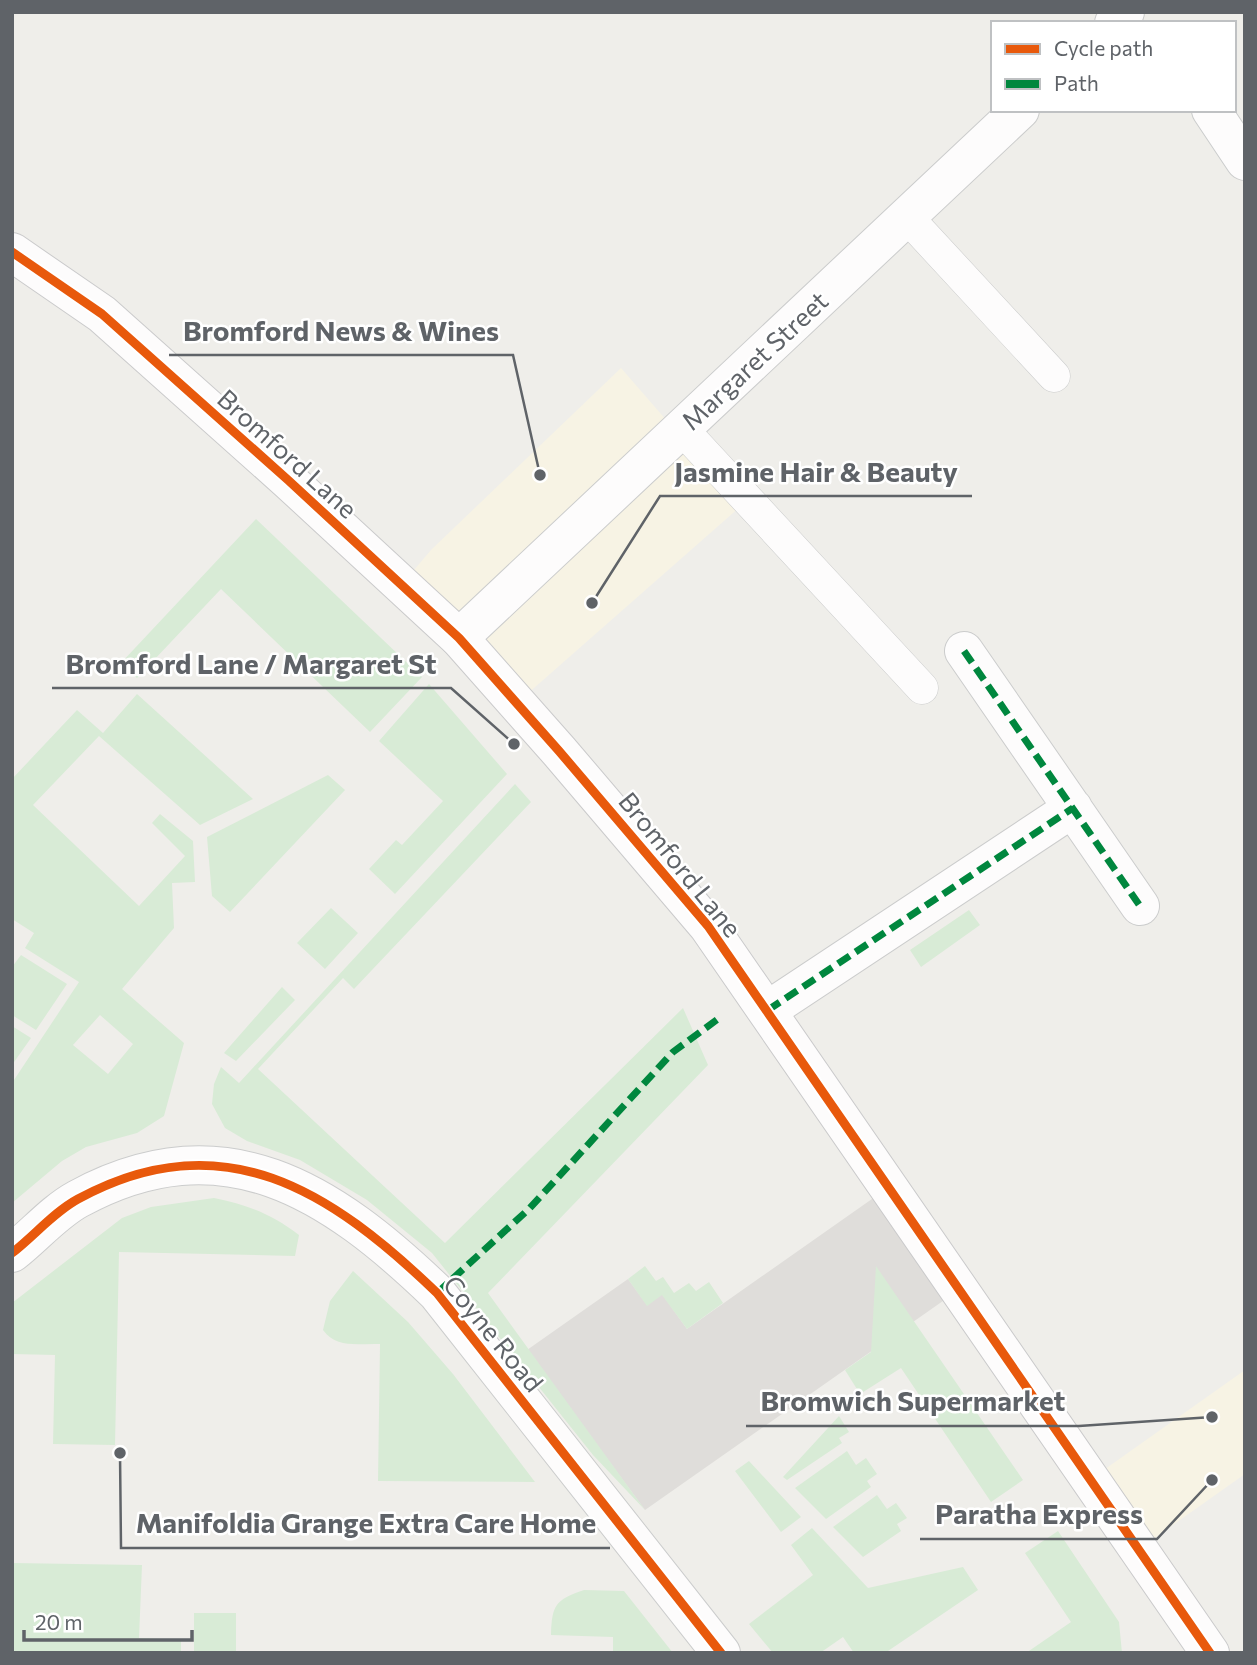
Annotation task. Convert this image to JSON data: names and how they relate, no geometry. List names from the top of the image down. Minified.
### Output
{"streets":{"street":["Margaret Street","Bromford Lane","Coyne Road"]},"crossings":[["Margaret Street","Bromford Lane"]],"places":["Bromford News & Wines","Jasmine Hair & Beauty","Bromford Lane / Margaret St","Bromwich Supermarket","Manifoldia Grange Extra Care Home","Paratha Express"],"legend":["Cycle path","Path"],"scale_bar":"20 m"}
